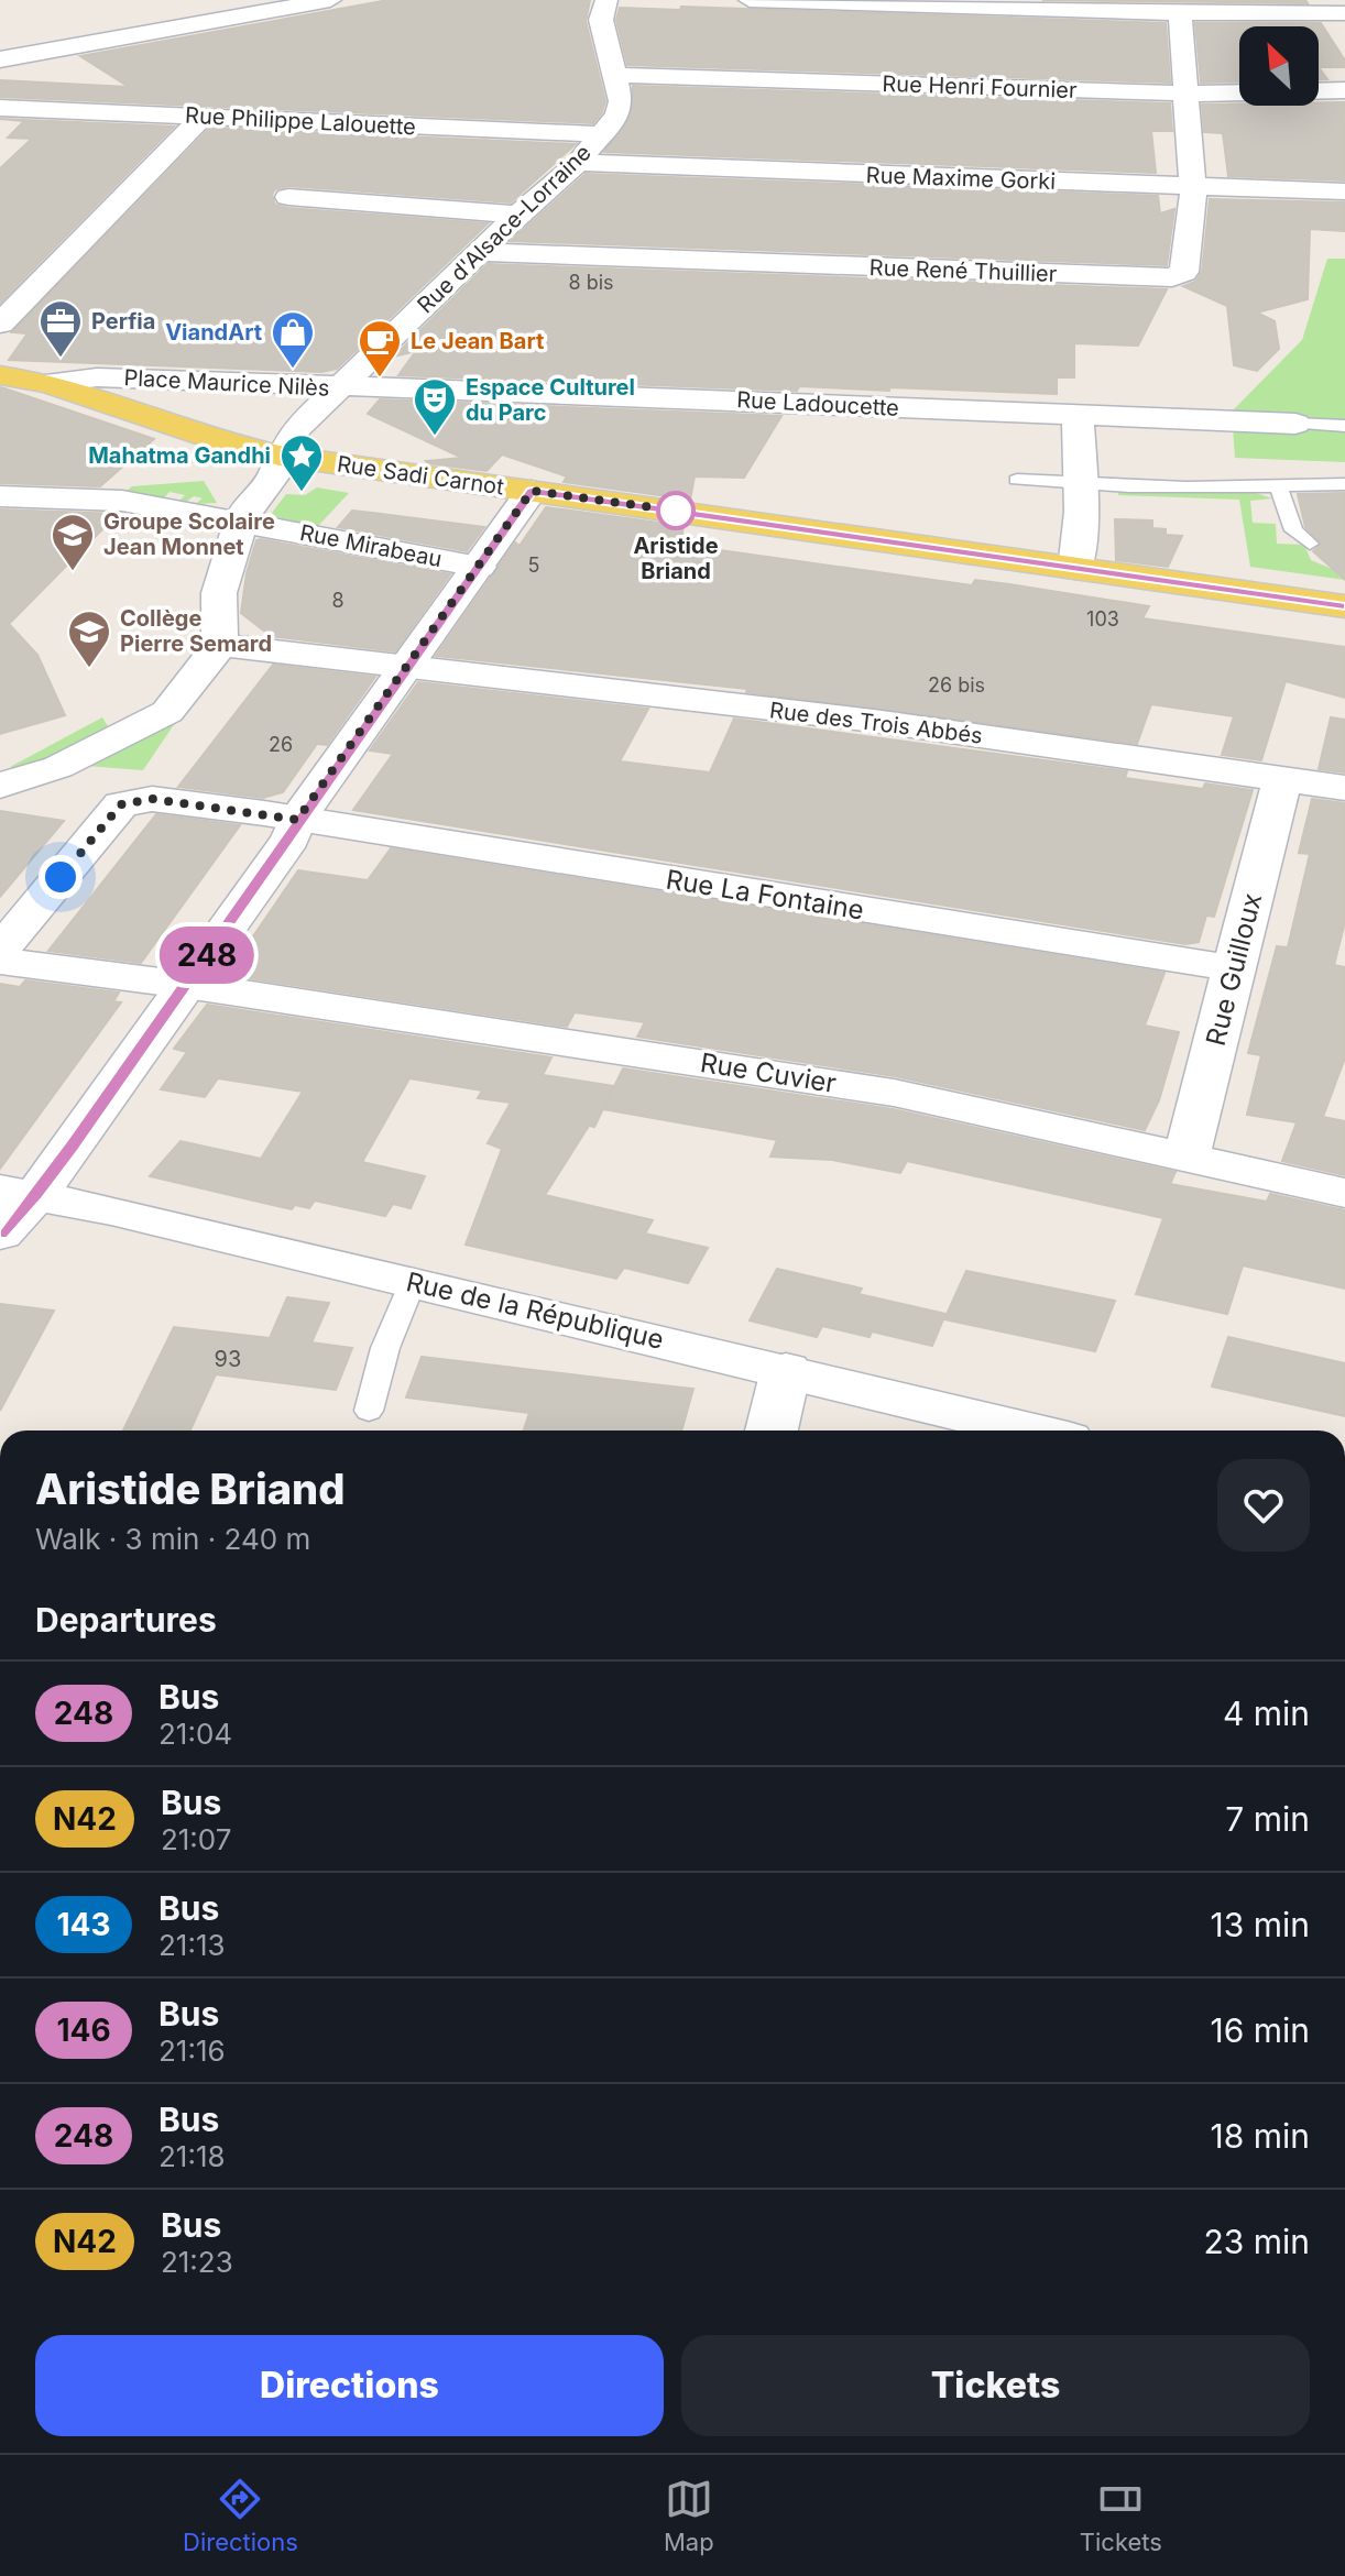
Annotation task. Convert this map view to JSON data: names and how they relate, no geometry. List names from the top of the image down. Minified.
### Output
{"streets":{"main road":["Place Maurice Nilès","Rue Sadi Carnot"],"street":["Rue Henri Fournier","Rue Philippe Lalouette","Rue Maxime Gorki","Rue d'Alsace-Lorraine","Rue René Thuillier","Rue Ladoucette","Rue Mirabeau","Rue des Trois Abbés","Rue La Fontaine","Rue Guilloux","Rue Cuvier","Rue de la République"]},"crossings":[["Rue Henri Fournier","Rue d'Alsace-Lorraine"],["Rue Henri Fournier","Rue René Thuillier"],["Rue Philippe Lalouette","Rue d'Alsace-Lorraine"],["Rue Maxime Gorki","Rue d'Alsace-Lorraine"],["Rue Maxime Gorki","Rue René Thuillier"],["Rue d'Alsace-Lorraine","Rue René Thuillier"],["Rue d'Alsace-Lorraine","Place Maurice Nilès"],["Rue d'Alsace-Lorraine","Rue Ladoucette"],["Place Maurice Nilès","Rue Ladoucette"],["Place Maurice Nilès","Rue Sadi Carnot"],["Rue des Trois Abbés","Rue Guilloux"],["Rue La Fontaine","Rue Guilloux"],["Rue Guilloux","Rue Cuvier"]],"places":{"office":["Perfia"],"shop":["ViandArt"],"cafe":["Le Jean Bart"],"theatre":["Espace Culturel du Parc"],"place":["Mahatma Gandhi"],"other":["Aristide Briand"],"school or university":["Groupe Scolaire Jean Monnet","Collège Pierre Semard"]},"lines":["bus line 248"],"house_numbers":["8 bis","5","8","103","26 bis","26","93"],"north":"top left","page":{"on_map":"248","heading":[["Aristide Briand","Walk · 3 min · 240 m"],"Departures"],"list":[{"mark":"248","name":"Bus","note":"21:04","value":"4 min"},{"mark":"N42","name":"Bus","note":"21:07","value":"7 min"},{"mark":"143","name":"Bus","note":"21:13","value":"13 min"},{"mark":"146","name":"Bus","note":"21:16","value":"16 min"},{"mark":"248","name":"Bus","note":"21:18","value":"18 min"},{"mark":"N42","name":"Bus","note":"21:23","value":"23 min"}],"buttons":["Directions","Tickets"],"tabs":["Directions","Map","Tickets"]}}
